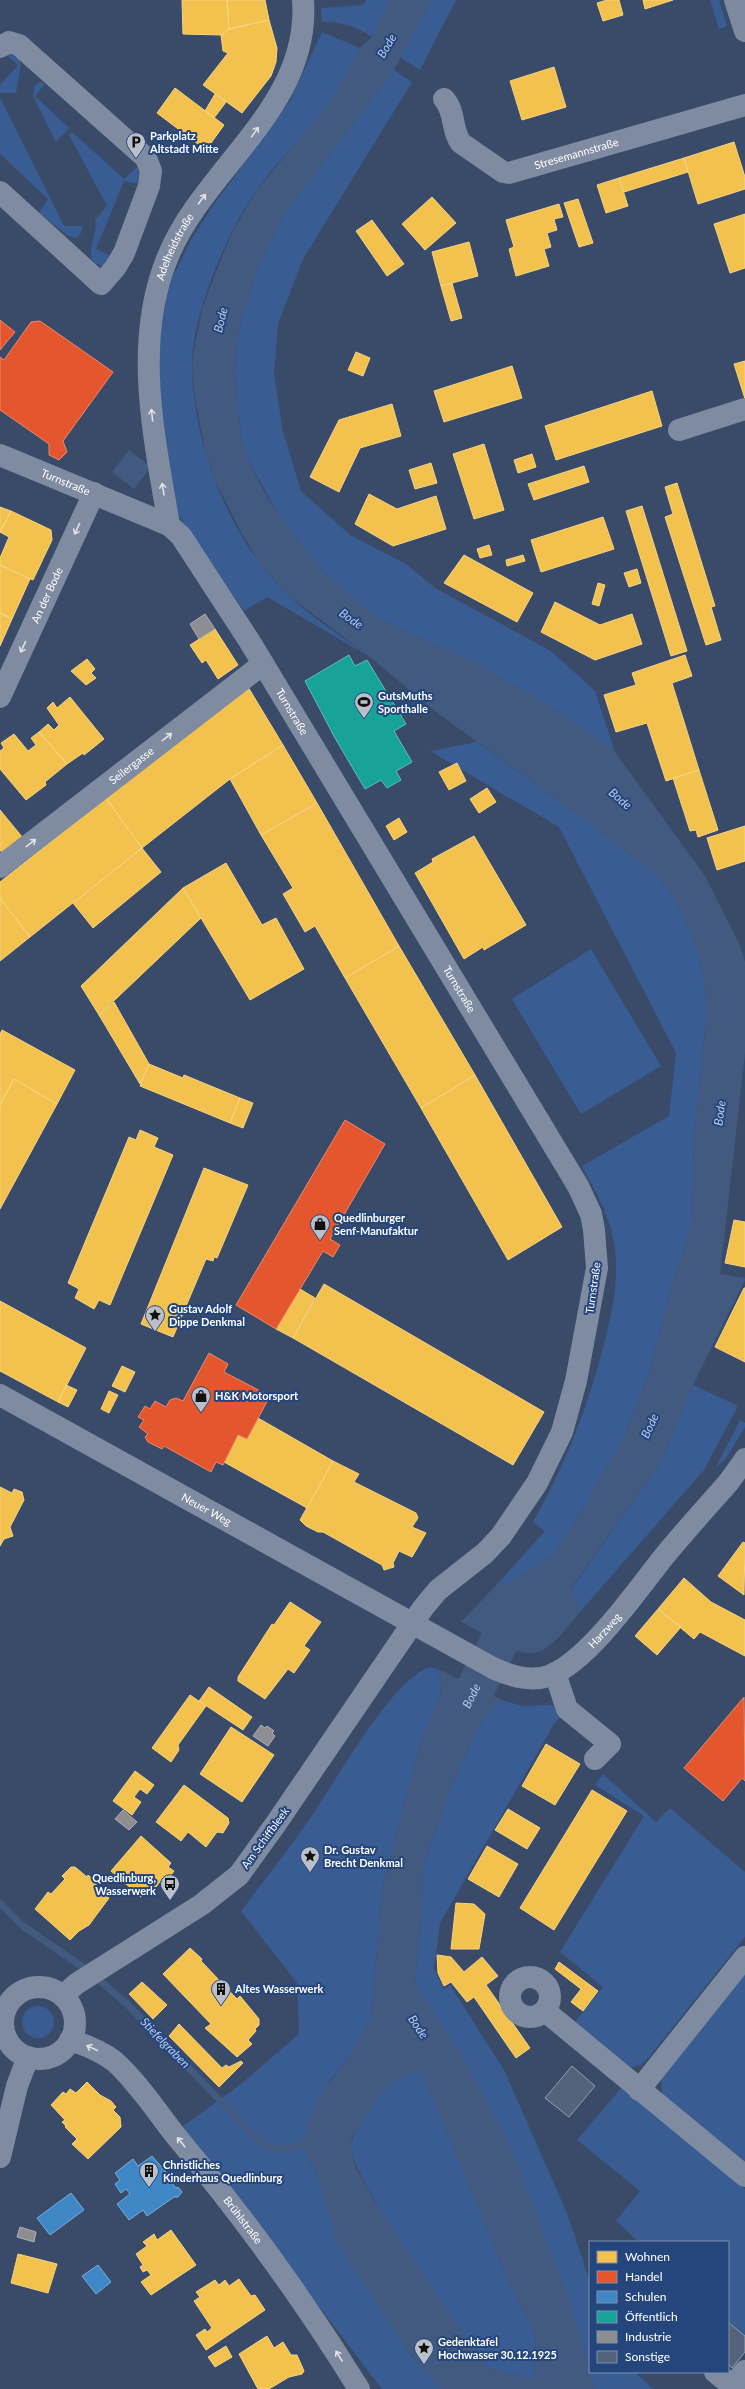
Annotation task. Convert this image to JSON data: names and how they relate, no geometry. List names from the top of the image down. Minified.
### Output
{"streets":{"street":["Stresemannstraße","Adelheidstraße","Turnstraße","An der Bode","Seilergasse","Neuer Weg","Harzweg","Am Schiffbleek","Brühlstraße"]},"crossings":[["Adelheidstraße","Turnstraße"],["Turnstraße","An der Bode"],["Turnstraße","Seilergasse"],["Turnstraße","Neuer Weg"],["Turnstraße","Am Schiffbleek"],["Neuer Weg","Am Schiffbleek"],["Am Schiffbleek","Brühlstraße"]],"one_way":["Adelheidstraße","An der Bode","Seilergasse","Brühlstraße"],"water":["Bode","Stiefelgraben"],"places":{"parking":["Parkplatz Altstadt Mitte"],"sports":["GutsMuths Sporthalle"],"shop":["Quedlinburger Senf-Manufaktur","H&K Motorsport"],"place":["Gustav Adolf Dippe Denkmal","Dr. Gustav Brecht Denkmal","Gedenktafel Hochwasser 30.12.1925"],"bus stop":["Quedlinburg, Wasserwerk"],"building":["Altes Wasserwerk","Christliches Kinderhaus Quedlinburg"]},"legend":["Wohnen","Handel","Schulen","Öffentlich","Industrie","Sonstige"]}
